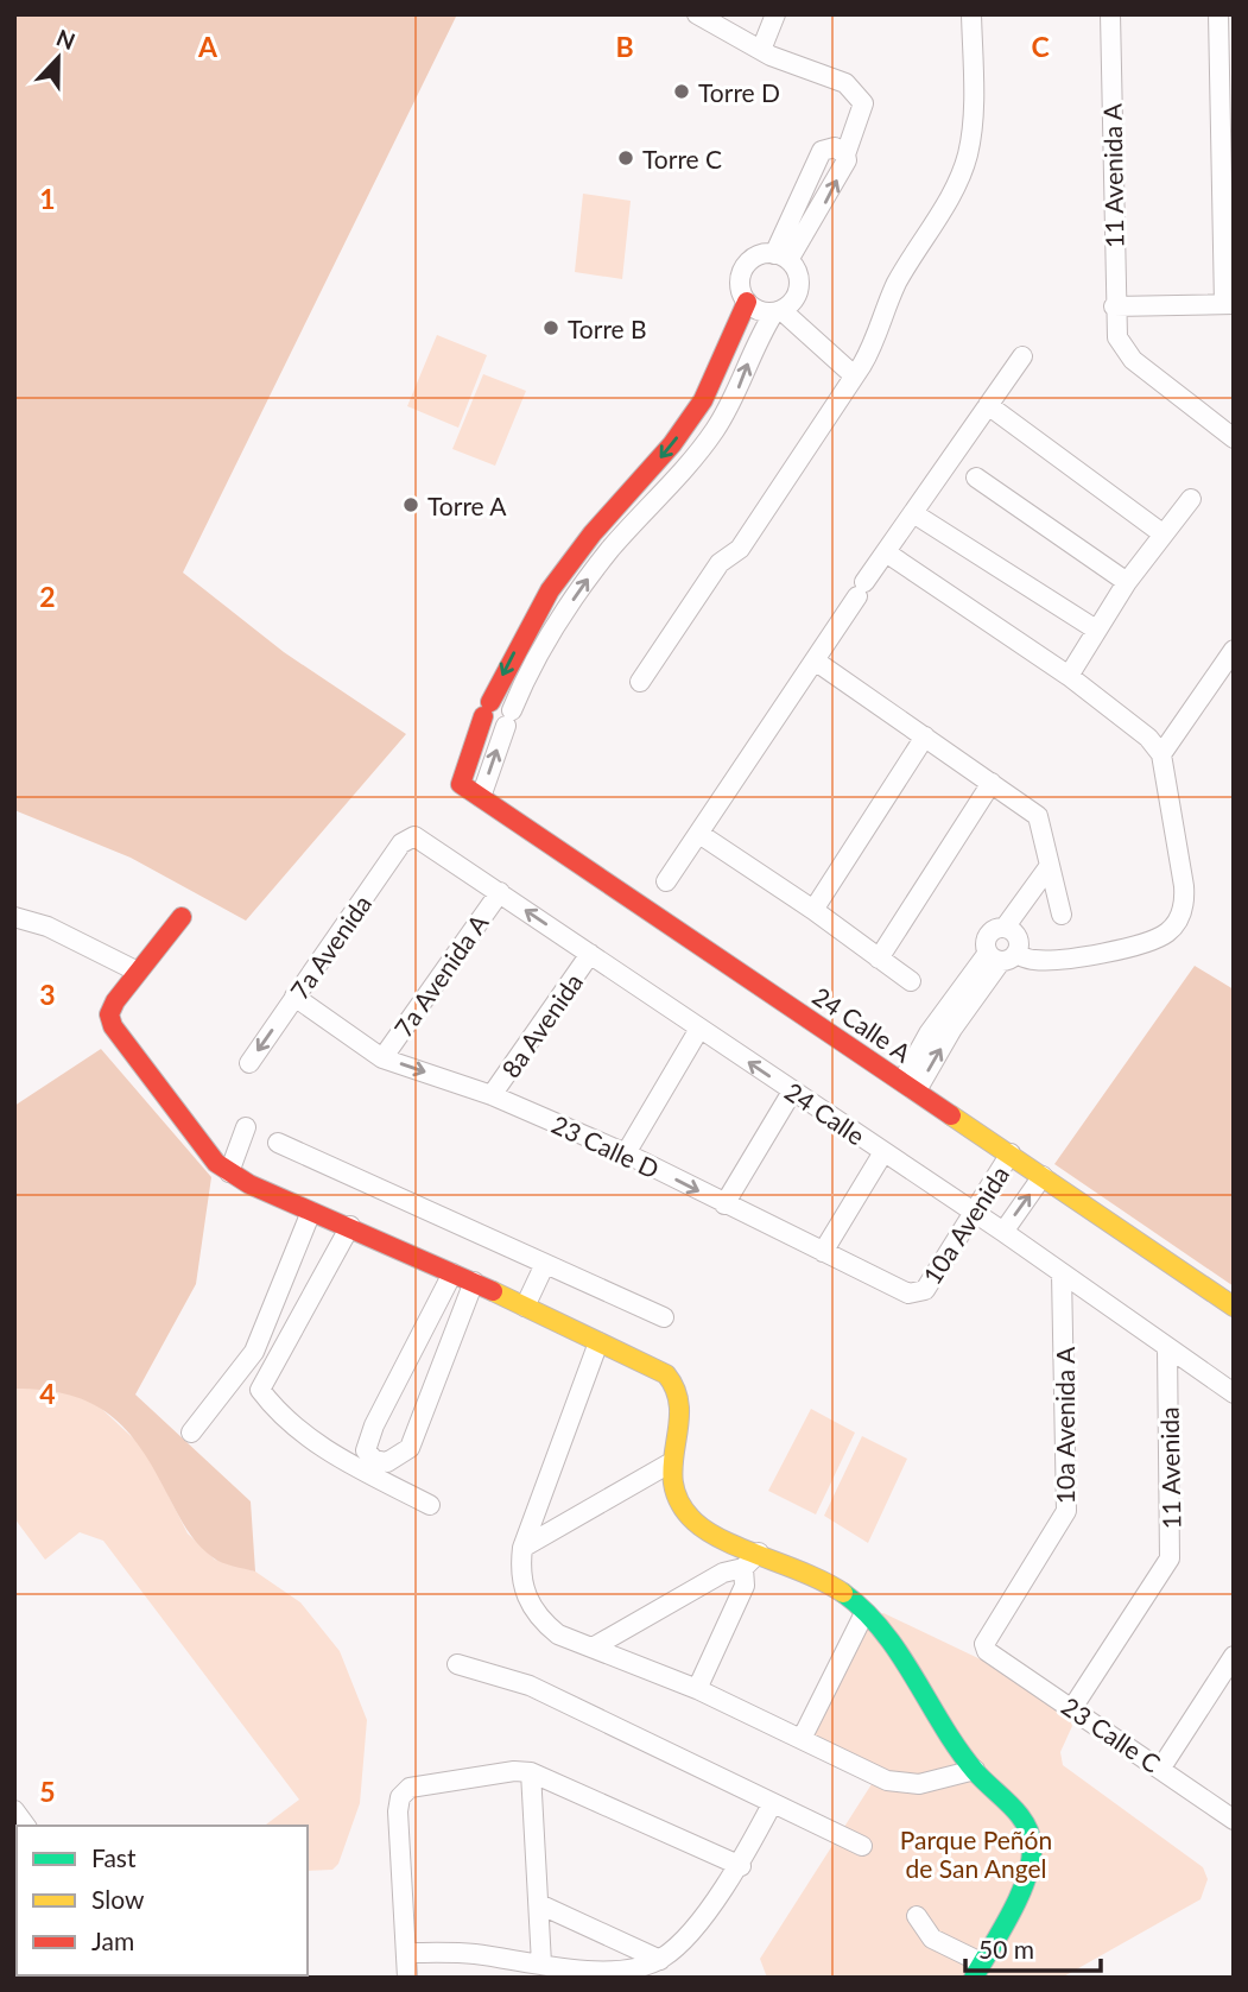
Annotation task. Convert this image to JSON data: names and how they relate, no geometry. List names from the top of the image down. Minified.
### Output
{"streets":{"street":["11 Avenida A","7a Avenida","7a Avenida A","24 Calle A","8a Avenida","24 Calle","23 Calle D","10a Avenida","10a Avenida A","11 Avenida","23 Calle C"]},"crossings":[["7a Avenida","24 Calle"],["7a Avenida","23 Calle D"],["7a Avenida A","24 Calle"],["7a Avenida A","23 Calle D"],["24 Calle A","10a Avenida"],["8a Avenida","24 Calle"],["8a Avenida","23 Calle D"],["24 Calle","10a Avenida"],["24 Calle","10a Avenida A"],["24 Calle","11 Avenida"],["23 Calle D","10a Avenida"],["10a Avenida A","23 Calle C"],["11 Avenida","23 Calle C"]],"parks":["Parque Peñón de San Angel"],"places":["Torre D","Torre C","Torre B","Torre A"],"legend":["Fast","Slow","Jam"],"scale_bar":"50 m","north":"top","grid":{"columns":["A","B","C"],"rows":["1","2","3","4","5"]}}
